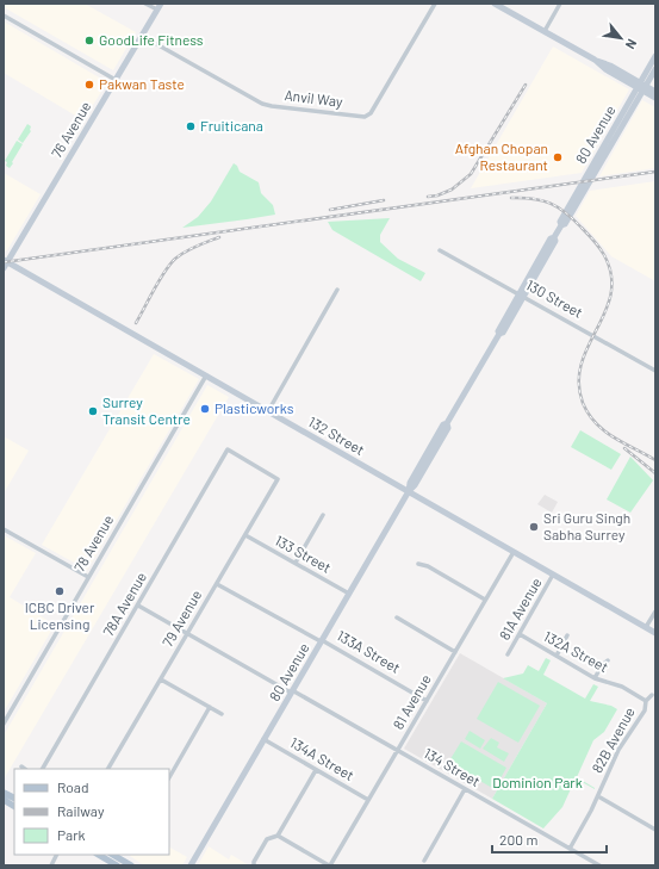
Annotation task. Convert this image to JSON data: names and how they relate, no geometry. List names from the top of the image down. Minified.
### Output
{"streets":{"main road":["76 Avenue","80 Avenue","132 Street"],"street":["Anvil Way","130 Street","78 Avenue","133 Street","78A Avenue","81A Avenue","79 Avenue","133A Street","132A Street","81 Avenue","82B Avenue","134A Street","134 Street"]},"crossings":[["Anvil Way","76 Avenue"],["76 Avenue","132 Street"],["80 Avenue","130 Street"],["80 Avenue","132 Street"],["80 Avenue","133 Street"],["80 Avenue","133A Street"],["80 Avenue","134A Street"],["80 Avenue","134 Street"],["132 Street","78 Avenue"],["132 Street","81A Avenue"],["132 Street","81 Avenue"],["133 Street","79 Avenue"],["78A Avenue","79 Avenue"],["78A Avenue","134 Street"],["81A Avenue","132A Street"],["79 Avenue","133A Street"],["79 Avenue","134 Street"],["133A Street","81 Avenue"],["132A Street","82B Avenue"],["81 Avenue","134A Street"],["81 Avenue","134 Street"],["82B Avenue","134 Street"]],"parks":["Dominion Park"],"places":["GoodLife Fitness","Pakwan Taste","Fruiticana","Afghan Chopan Restaurant","Plasticworks","Surrey Transit Centre","Sri Guru Singh Sabha Surrey","ICBC Driver Licensing"],"legend":["Road","Railway","Park"],"scale_bar":"200 m","north":"bottom right"}
